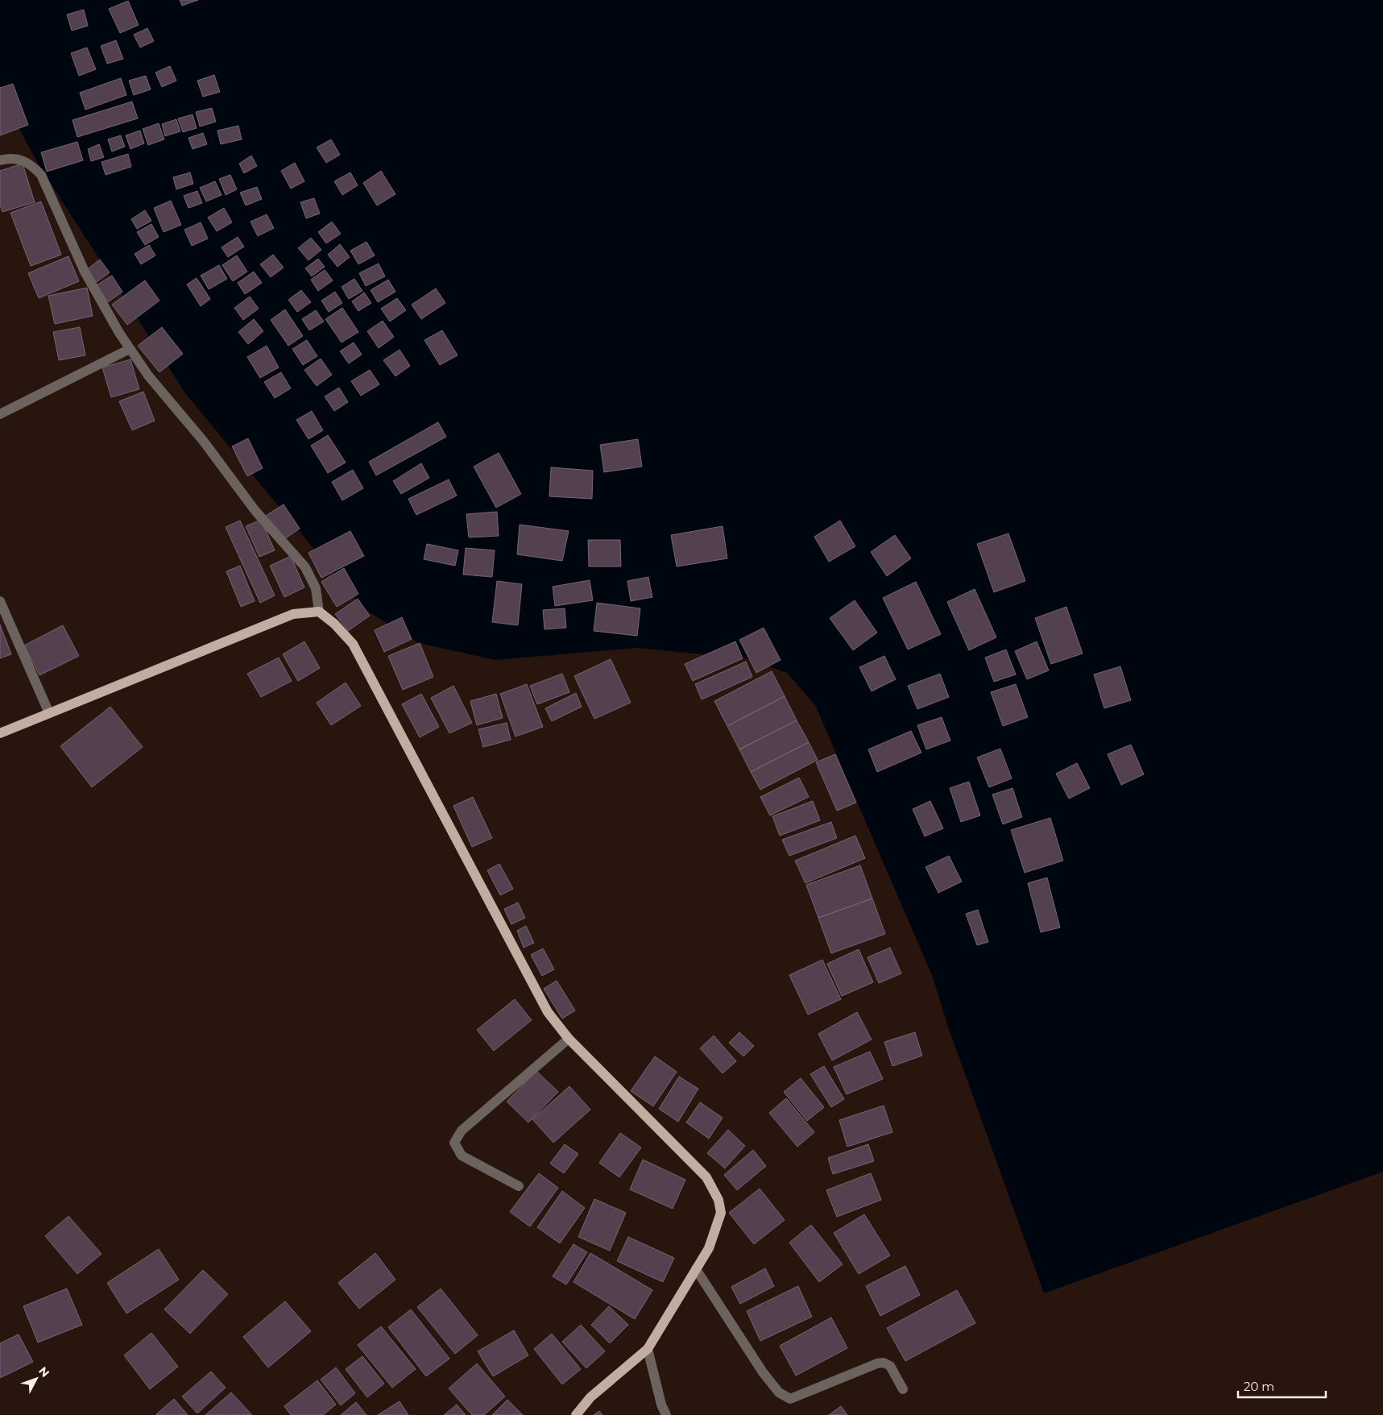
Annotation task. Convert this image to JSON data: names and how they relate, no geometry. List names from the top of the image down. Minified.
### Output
{"scale_bar":"20 m","north":"top right"}
